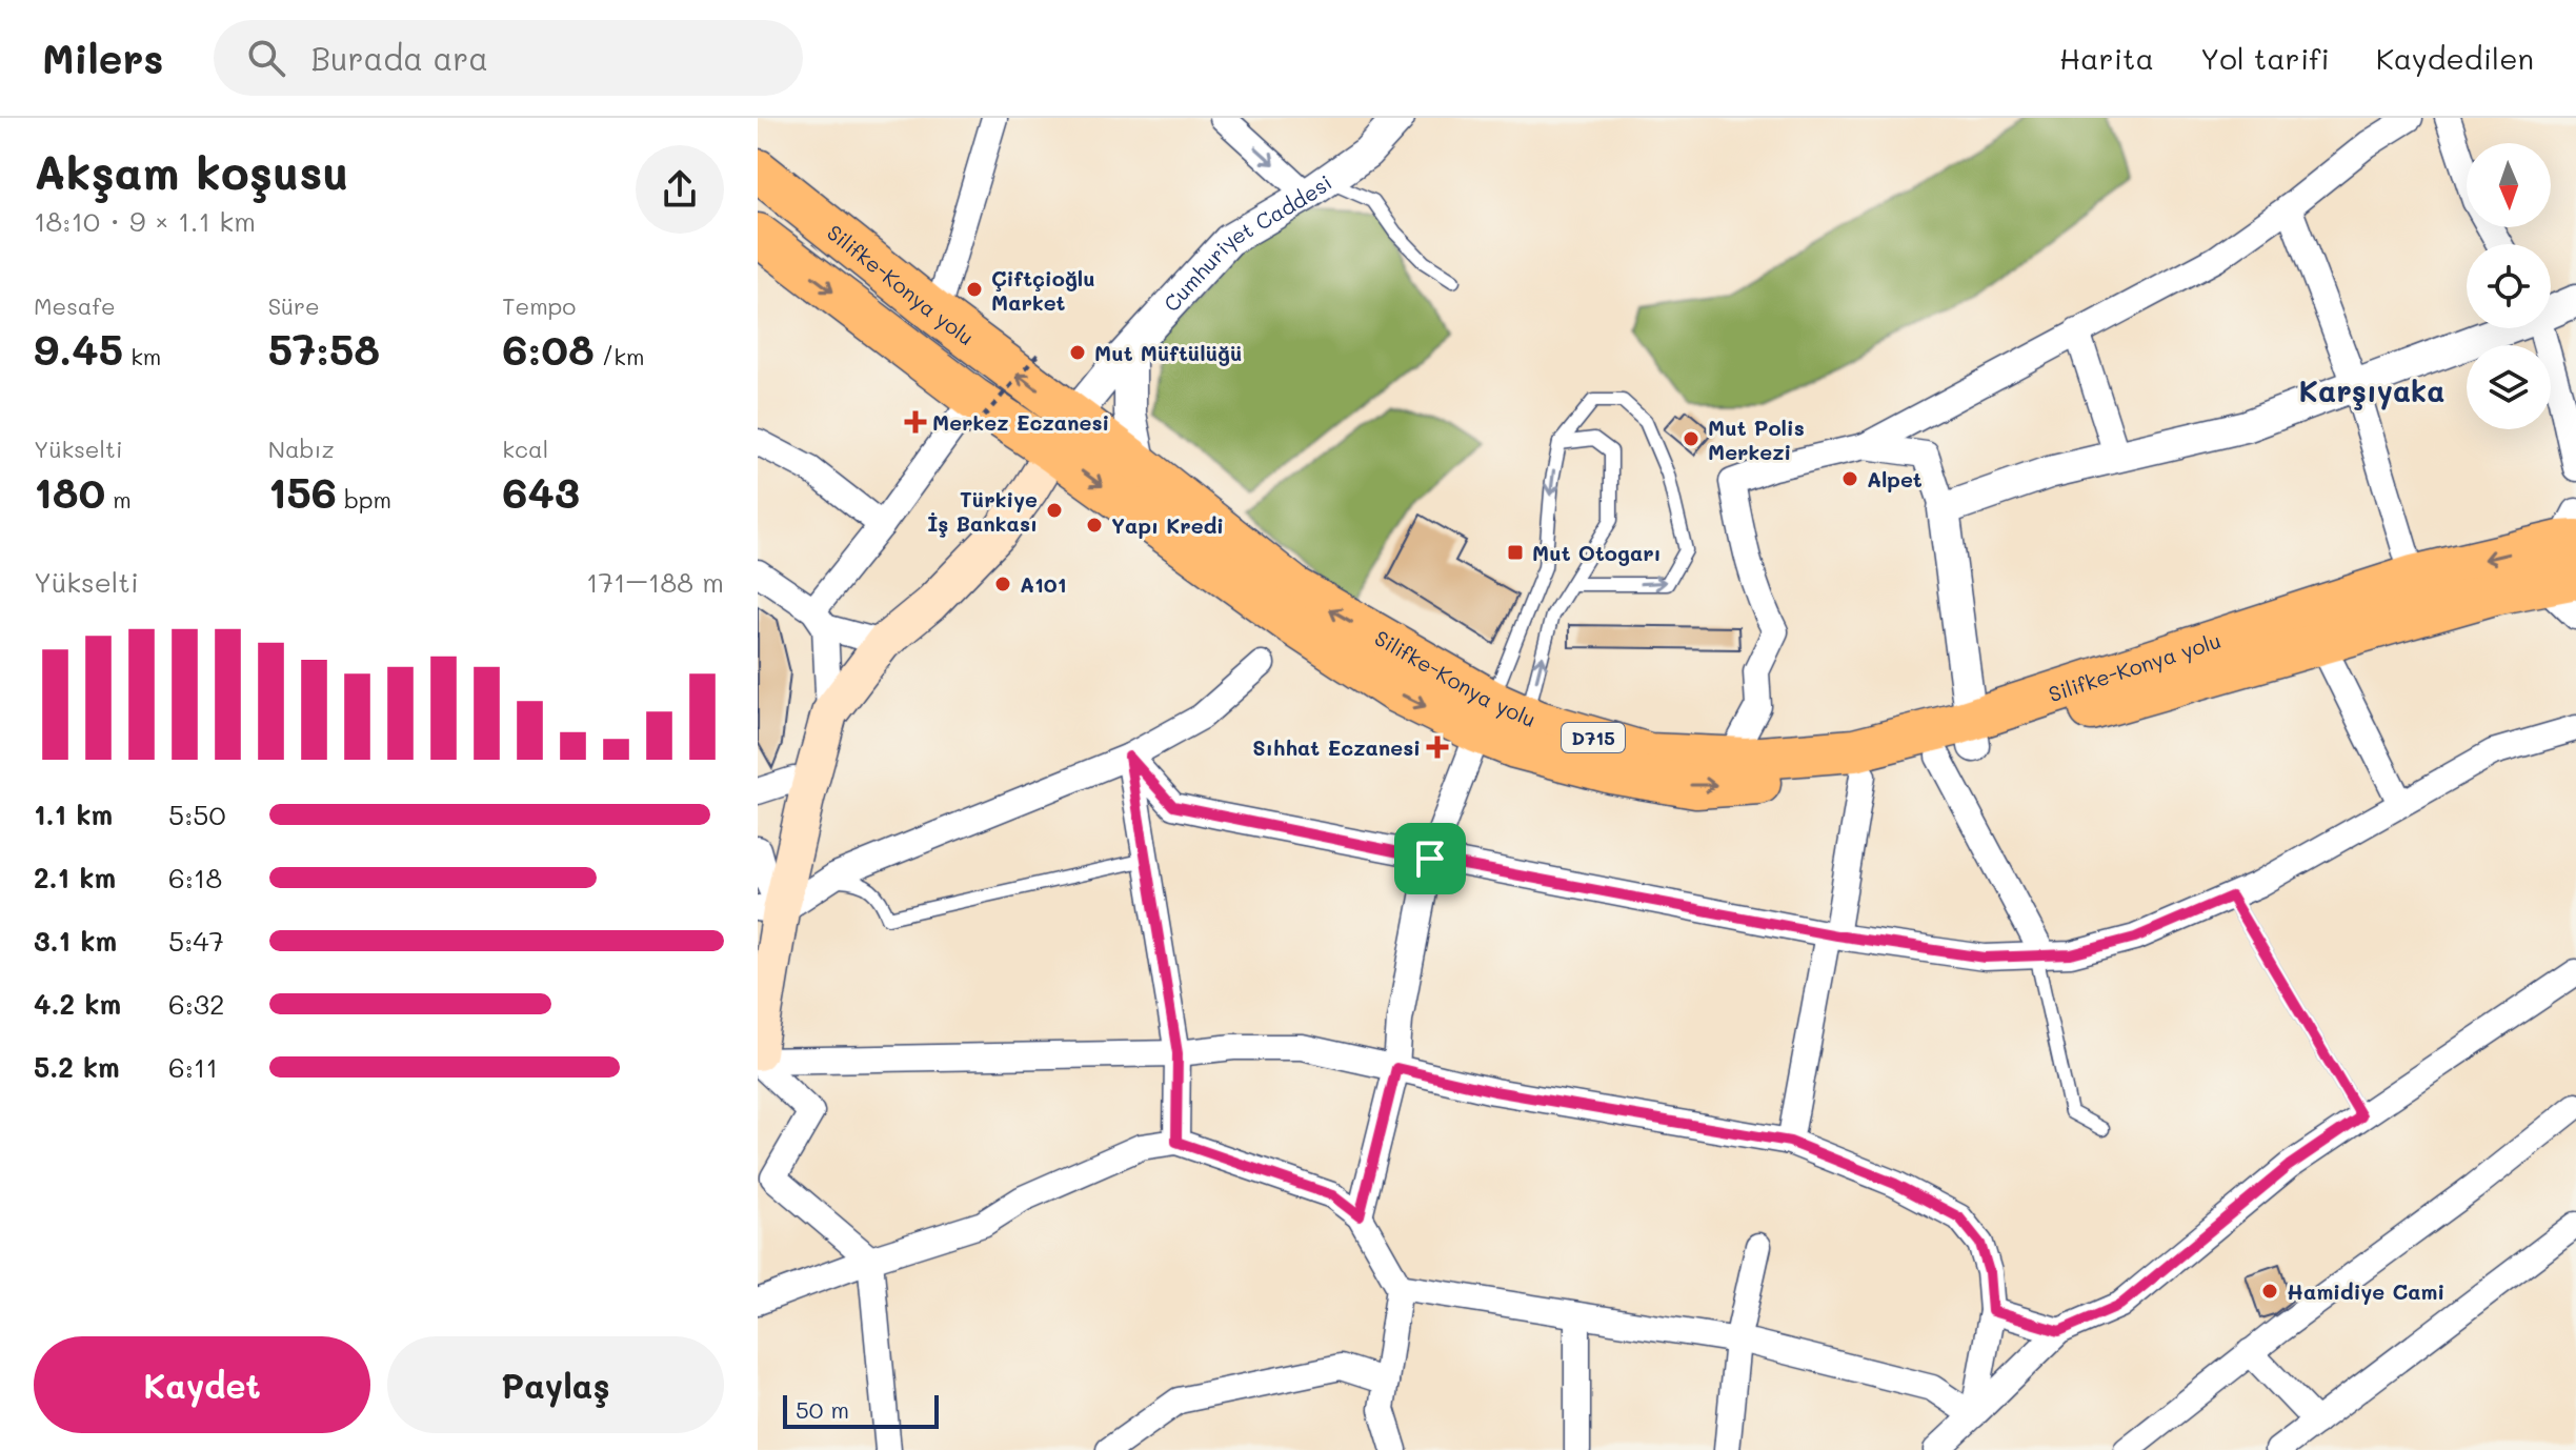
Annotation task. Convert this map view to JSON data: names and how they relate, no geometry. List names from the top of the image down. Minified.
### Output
{"streets":{"highway":["Silifke-Konya yolu","D715"],"street":["Cumhuriyet Caddesi"]},"crossings":[["Cumhuriyet Caddesi","Silifke-Konya yolu"]],"districts":["Karşıyaka"],"places":{"other":["Çiftçioğlu Market","Mut Müftülüğü","Mut Polis Merkezi","Alpet","Türkiye İş Bankası","Yapı Kredi","A101","Hamidiye Cami"],"health":["Merkez Eczanesi","Sıhhat Eczanesi"],"transit":["Mut Otogarı"]},"scale_bar":"50 m","north":"bottom","page":{"header":"Milers","search":"Burada ara","nav":["Harita","Yol tarifi","Kaydedilen"],"heading":["Akşam koşusu","18:10 · 9 × 1.1 km"],"stats":[["Mesafe","9.45 km"],["Süre","57:58"],["Tempo","6:08 /km"],["Yükselti","180 m"],["Nabız","156 bpm"],["kcal","643"]],"chart":["Yükselti","171–188 m"],"list":[{"name":"1.1 km","note":"5:50"},{"name":"2.1 km","note":"6:18"},{"name":"3.1 km","note":"5:47"},{"name":"4.2 km","note":"6:32"},{"name":"5.2 km","note":"6:11"}],"buttons":["Kaydet","Paylaş"],"scale":"50 m"}}
